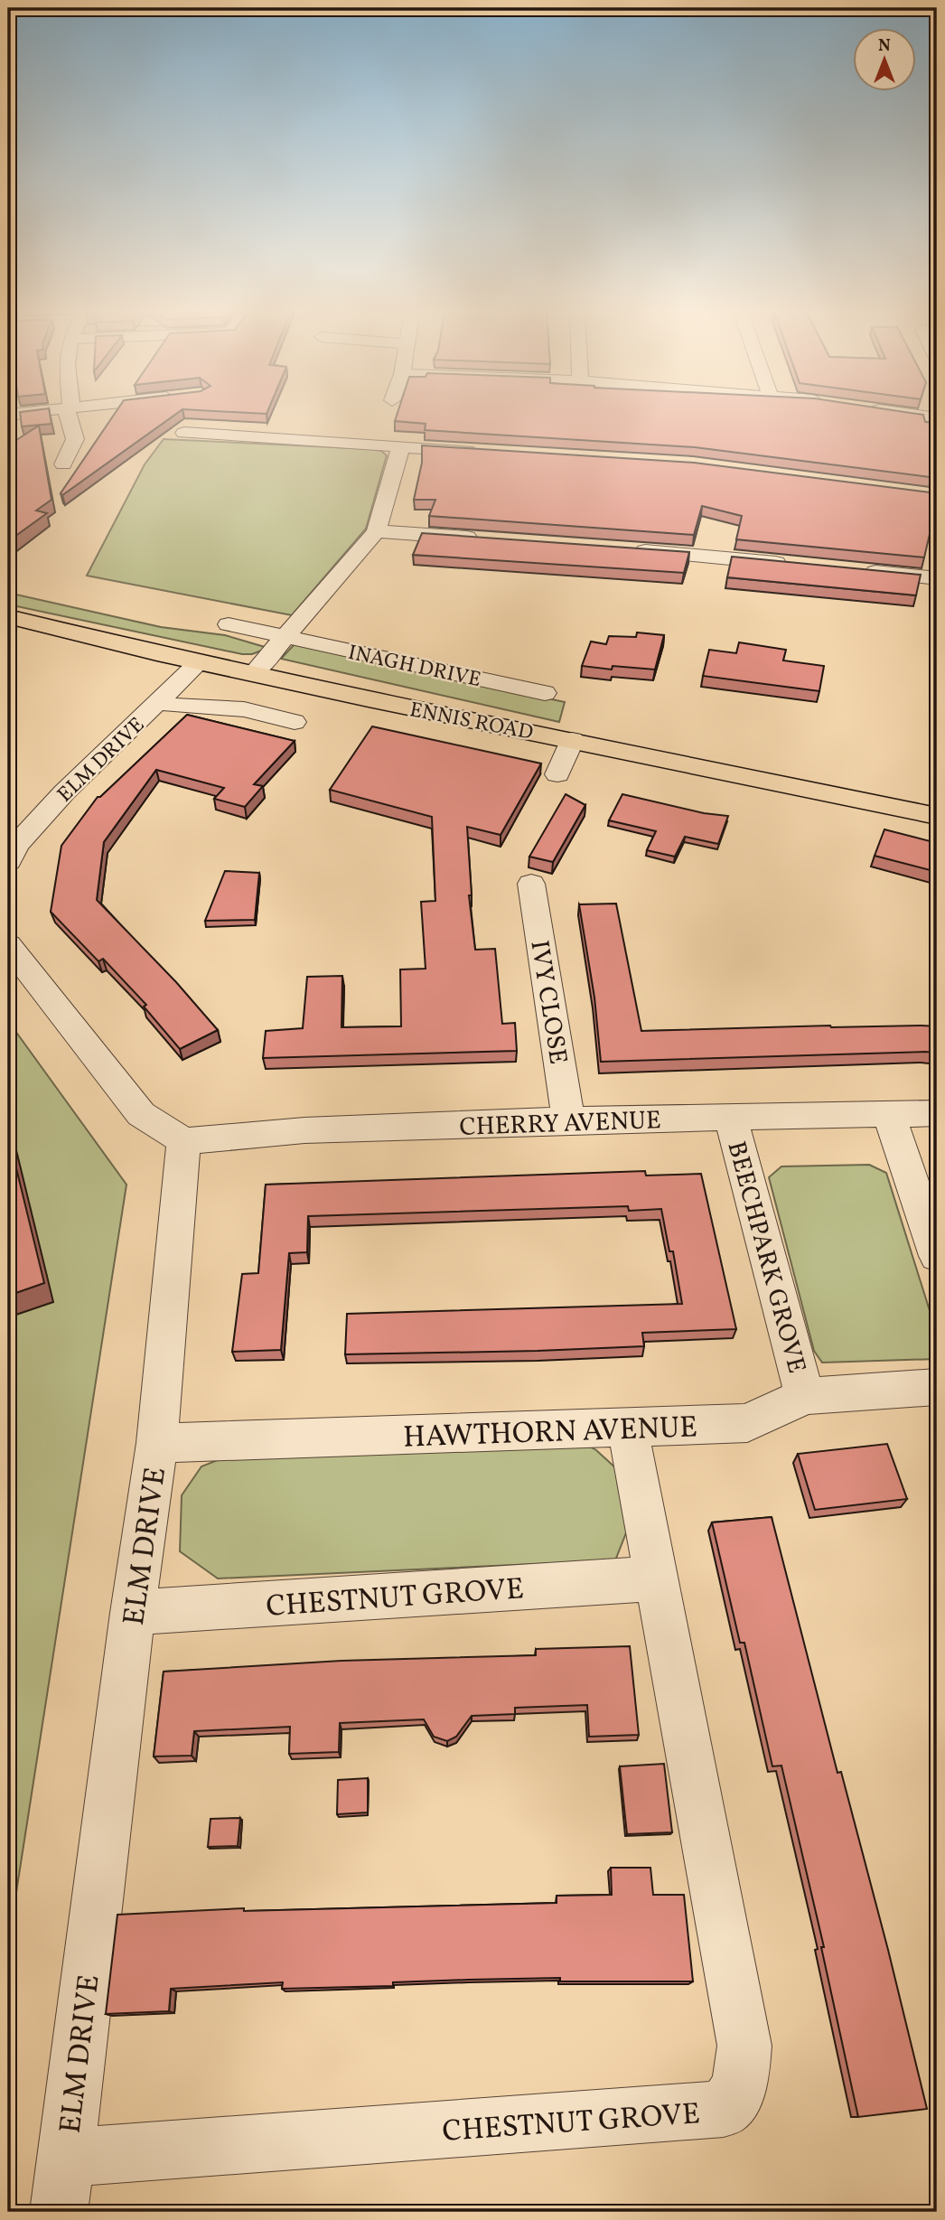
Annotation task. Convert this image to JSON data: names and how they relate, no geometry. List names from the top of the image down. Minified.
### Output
{"streets":{"main road":["ENNIS ROAD"],"street":["INAGH DRIVE","ELM DRIVE","IVY CLOSE","CHERRY AVENUE","BEECHPARK GROVE","HAWTHORN AVENUE","CHESTNUT GROVE"]},"crossings":[["ENNIS ROAD","ELM DRIVE"],["ELM DRIVE","CHERRY AVENUE"],["ELM DRIVE","HAWTHORN AVENUE"],["ELM DRIVE","CHESTNUT GROVE"],["IVY CLOSE","CHERRY AVENUE"],["CHERRY AVENUE","BEECHPARK GROVE"],["BEECHPARK GROVE","HAWTHORN AVENUE"],["HAWTHORN AVENUE","CHESTNUT GROVE"]],"north":"top"}
